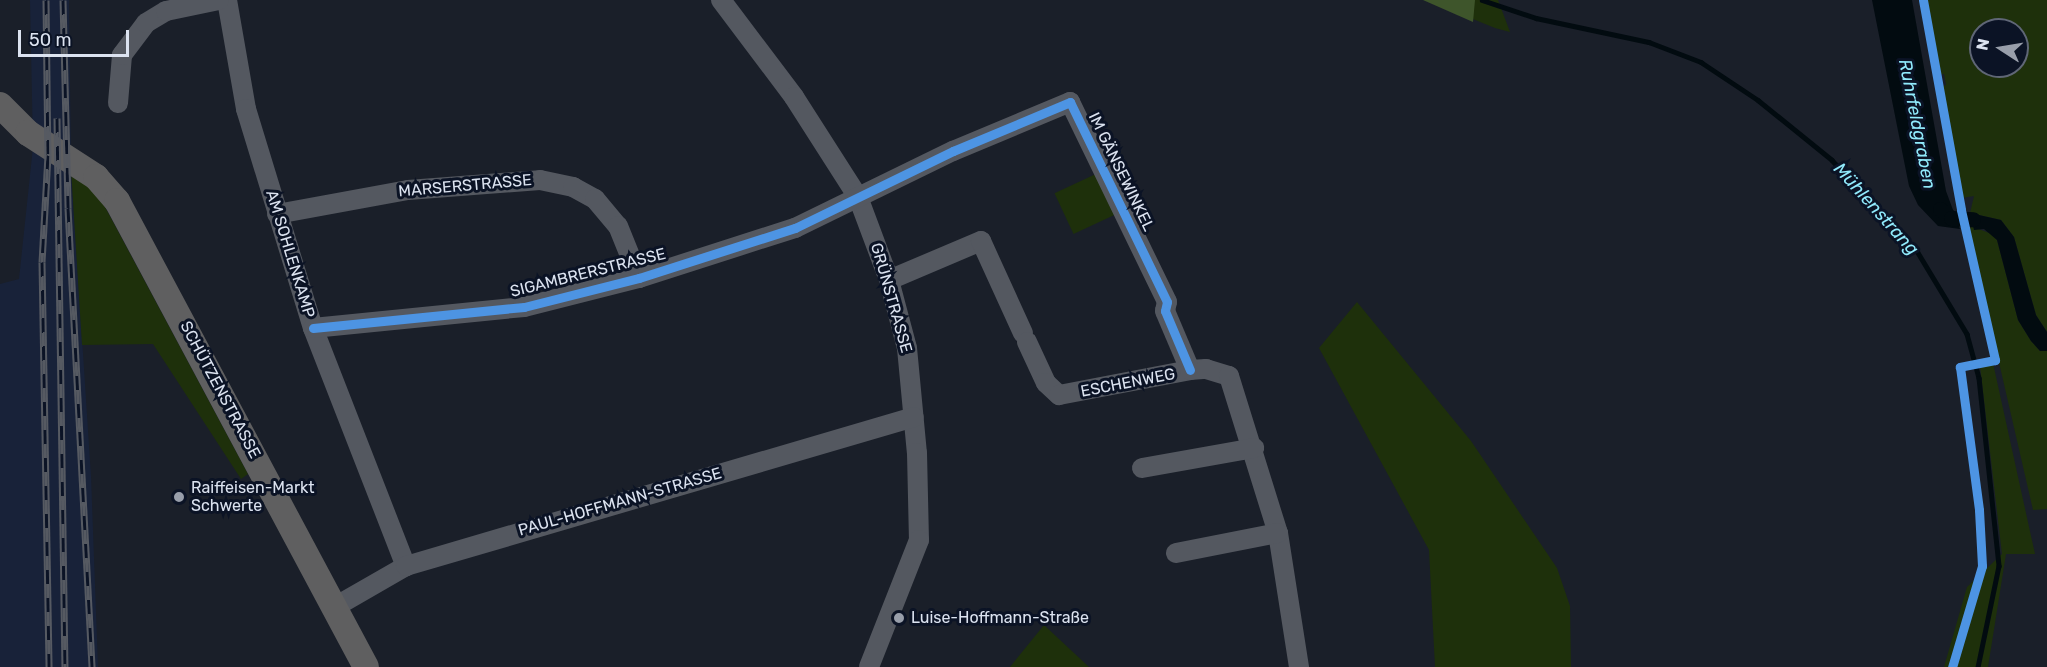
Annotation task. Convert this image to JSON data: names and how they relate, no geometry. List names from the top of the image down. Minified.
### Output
{"streets":{"main road":["SCHÜTZENSTRASSE"],"street":["IM GÄNSEWINKEL","MARSERSTRASSE","AM SOHLENKAMP","SIGAMBRERSTRASSE","GRÜNSTRASSE","ESCHENWEG","PAUL-HOFFMANN-STRASSE"]},"crossings":[["IM GÄNSEWINKEL","SIGAMBRERSTRASSE"],["IM GÄNSEWINKEL","GRÜNSTRASSE"],["IM GÄNSEWINKEL","ESCHENWEG"],["MARSERSTRASSE","AM SOHLENKAMP"],["MARSERSTRASSE","SIGAMBRERSTRASSE"],["AM SOHLENKAMP","SIGAMBRERSTRASSE"],["AM SOHLENKAMP","PAUL-HOFFMANN-STRASSE"],["SIGAMBRERSTRASSE","GRÜNSTRASSE"],["GRÜNSTRASSE","ESCHENWEG"],["GRÜNSTRASSE","PAUL-HOFFMANN-STRASSE"],["SCHÜTZENSTRASSE","PAUL-HOFFMANN-STRASSE"]],"water":["Ruhrfeldgraben","Mühlenstrang"],"places":["Raiffeisen-Markt Schwerte","Luise-Hoffmann-Straße"],"scale_bar":"50 m","north":"left"}
